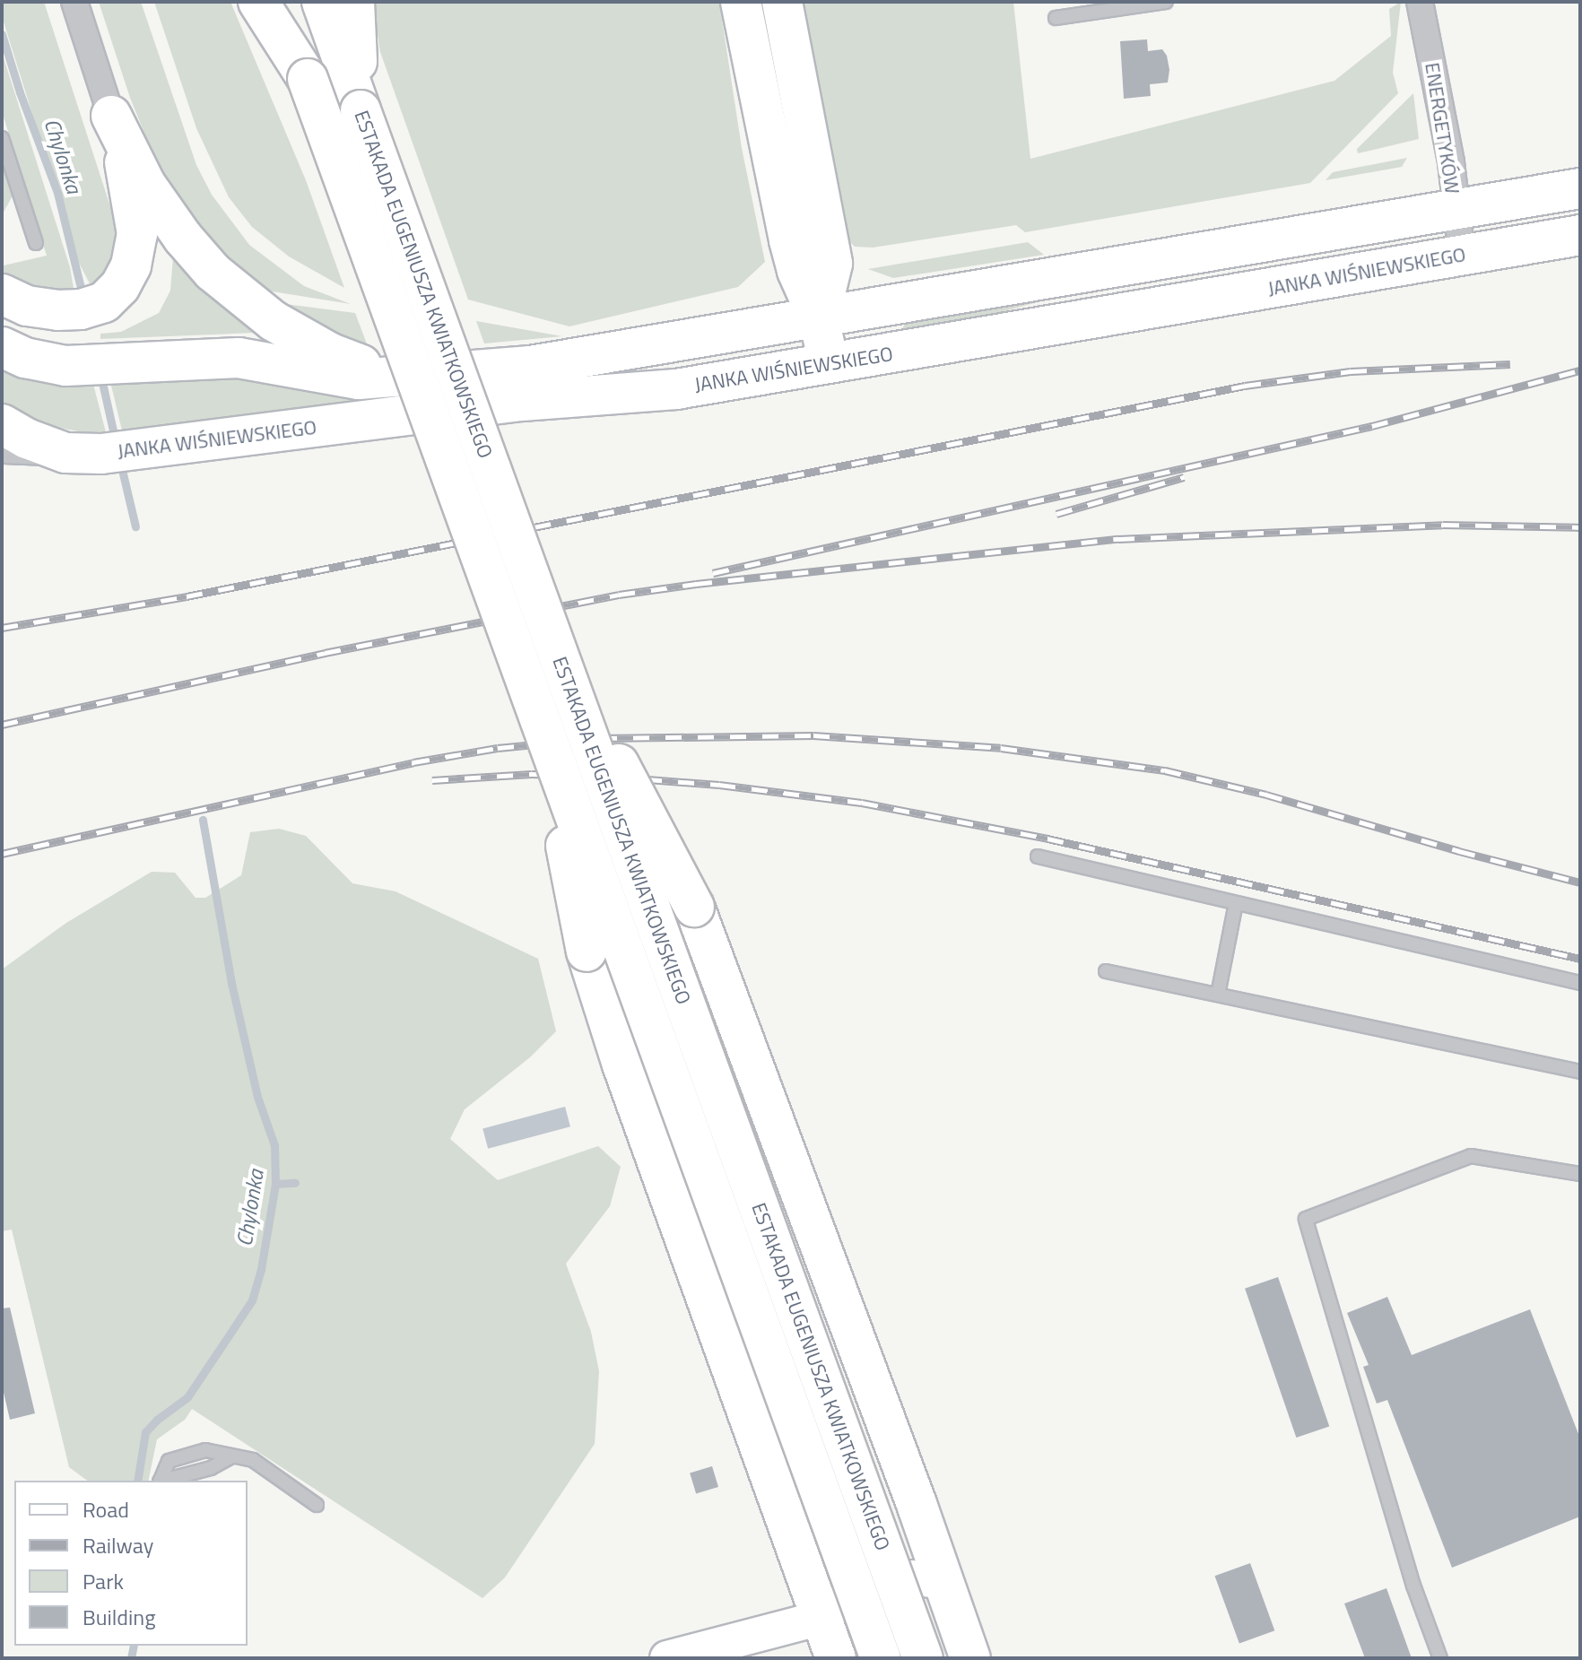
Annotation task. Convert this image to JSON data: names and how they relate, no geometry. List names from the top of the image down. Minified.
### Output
{"streets":{"highway":["JANKA WIŚNIEWSKIEGO","ESTAKADA EUGENIUSZA KWIATKOWSKIEGO"],"street":["ENERGETYKÓW"]},"crossings":[["ENERGETYKÓW","JANKA WIŚNIEWSKIEGO"]],"water":["Chylonka"],"legend":["Road","Railway","Park","Building"]}
